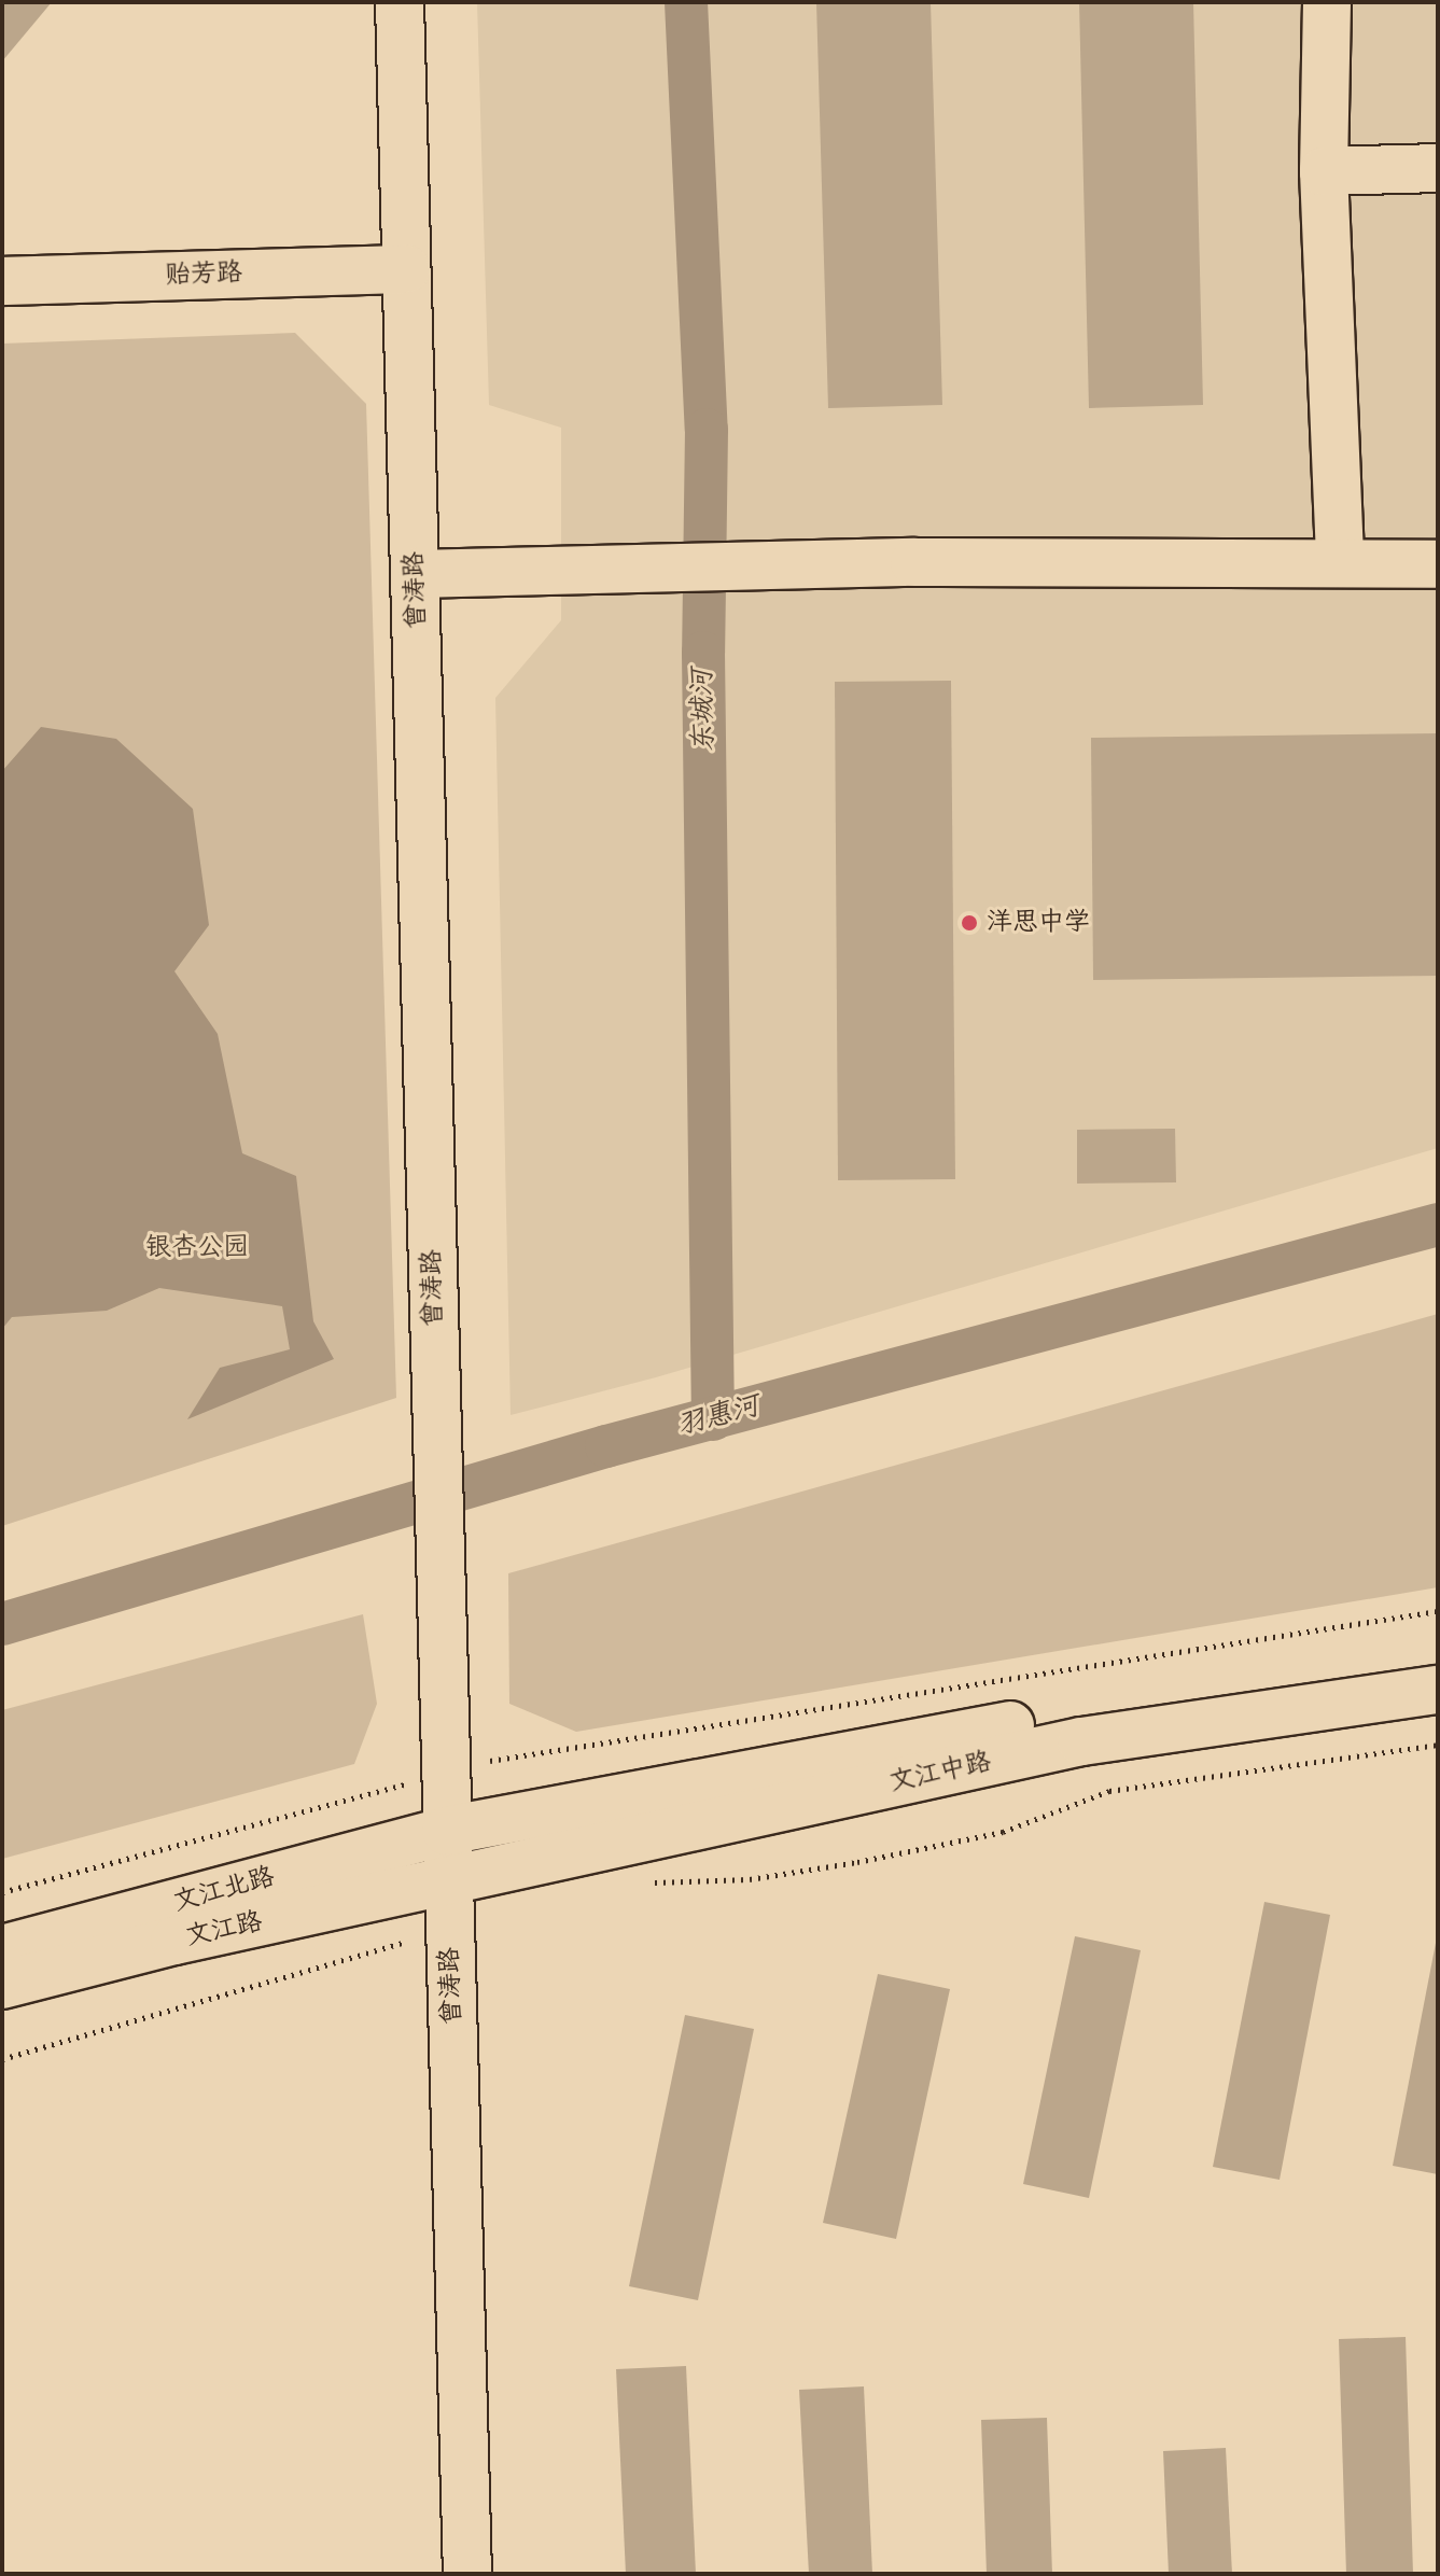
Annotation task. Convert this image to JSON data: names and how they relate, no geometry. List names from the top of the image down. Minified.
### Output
{"streets":{"street":["贻芳路","曾涛路","文江中路","文江北路","文江路"]},"crossings":[["贻芳路","曾涛路"],["曾涛路","文江中路"],["曾涛路","文江北路"],["曾涛路","文江路"],["文江中路","文江北路"],["文江中路","文江路"]],"water":["东城河","羽惠河"],"parks":["银杏公园"],"places":["洋思中学"]}
